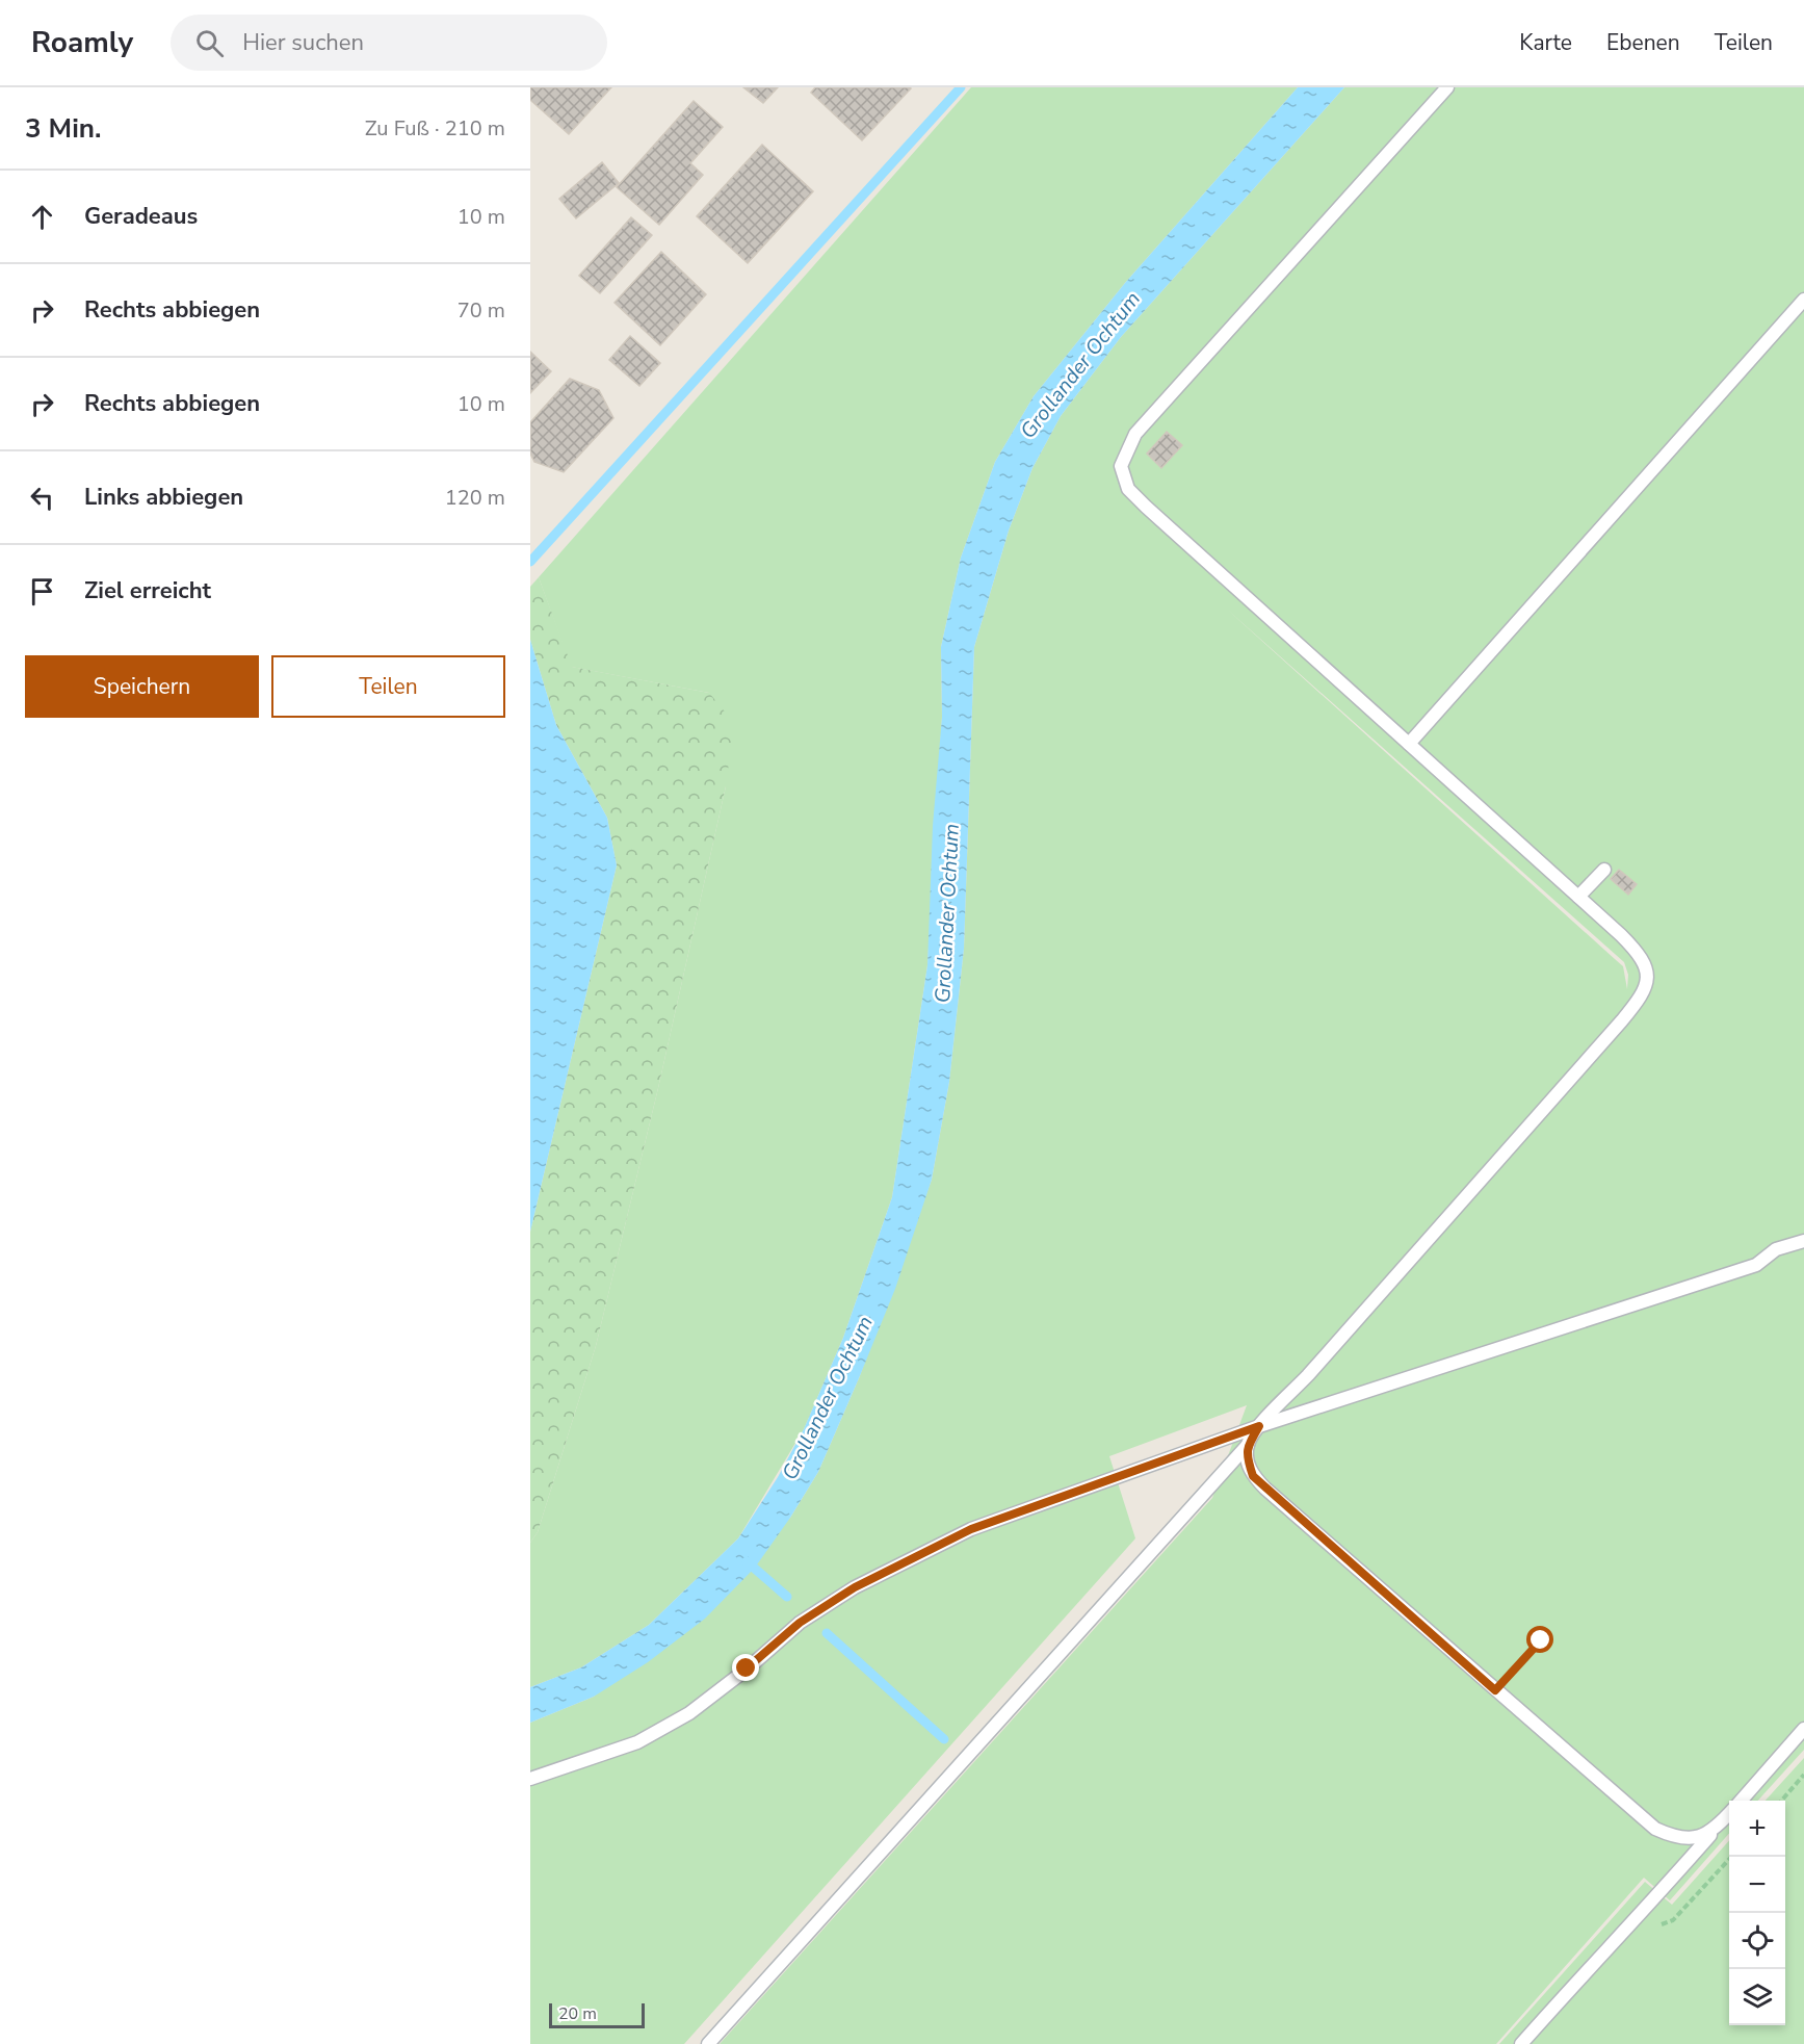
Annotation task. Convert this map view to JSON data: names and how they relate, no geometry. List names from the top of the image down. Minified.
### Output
{"water":["Grollander Ochtum"],"scale_bar":"20 m","page":{"header":"Roamly","search":"Hier suchen","nav":["Karte","Ebenen","Teilen"],"heading":["3 Min.","Zu Fuß · 210 m"],"list":[["Geradeaus","10 m"],["Rechts abbiegen","70 m"],["Rechts abbiegen","10 m"],["Links abbiegen","120 m"],"Ziel erreicht"],"buttons":["Speichern","Teilen"],"map_buttons":["+","−"],"scale":"20 m"}}
